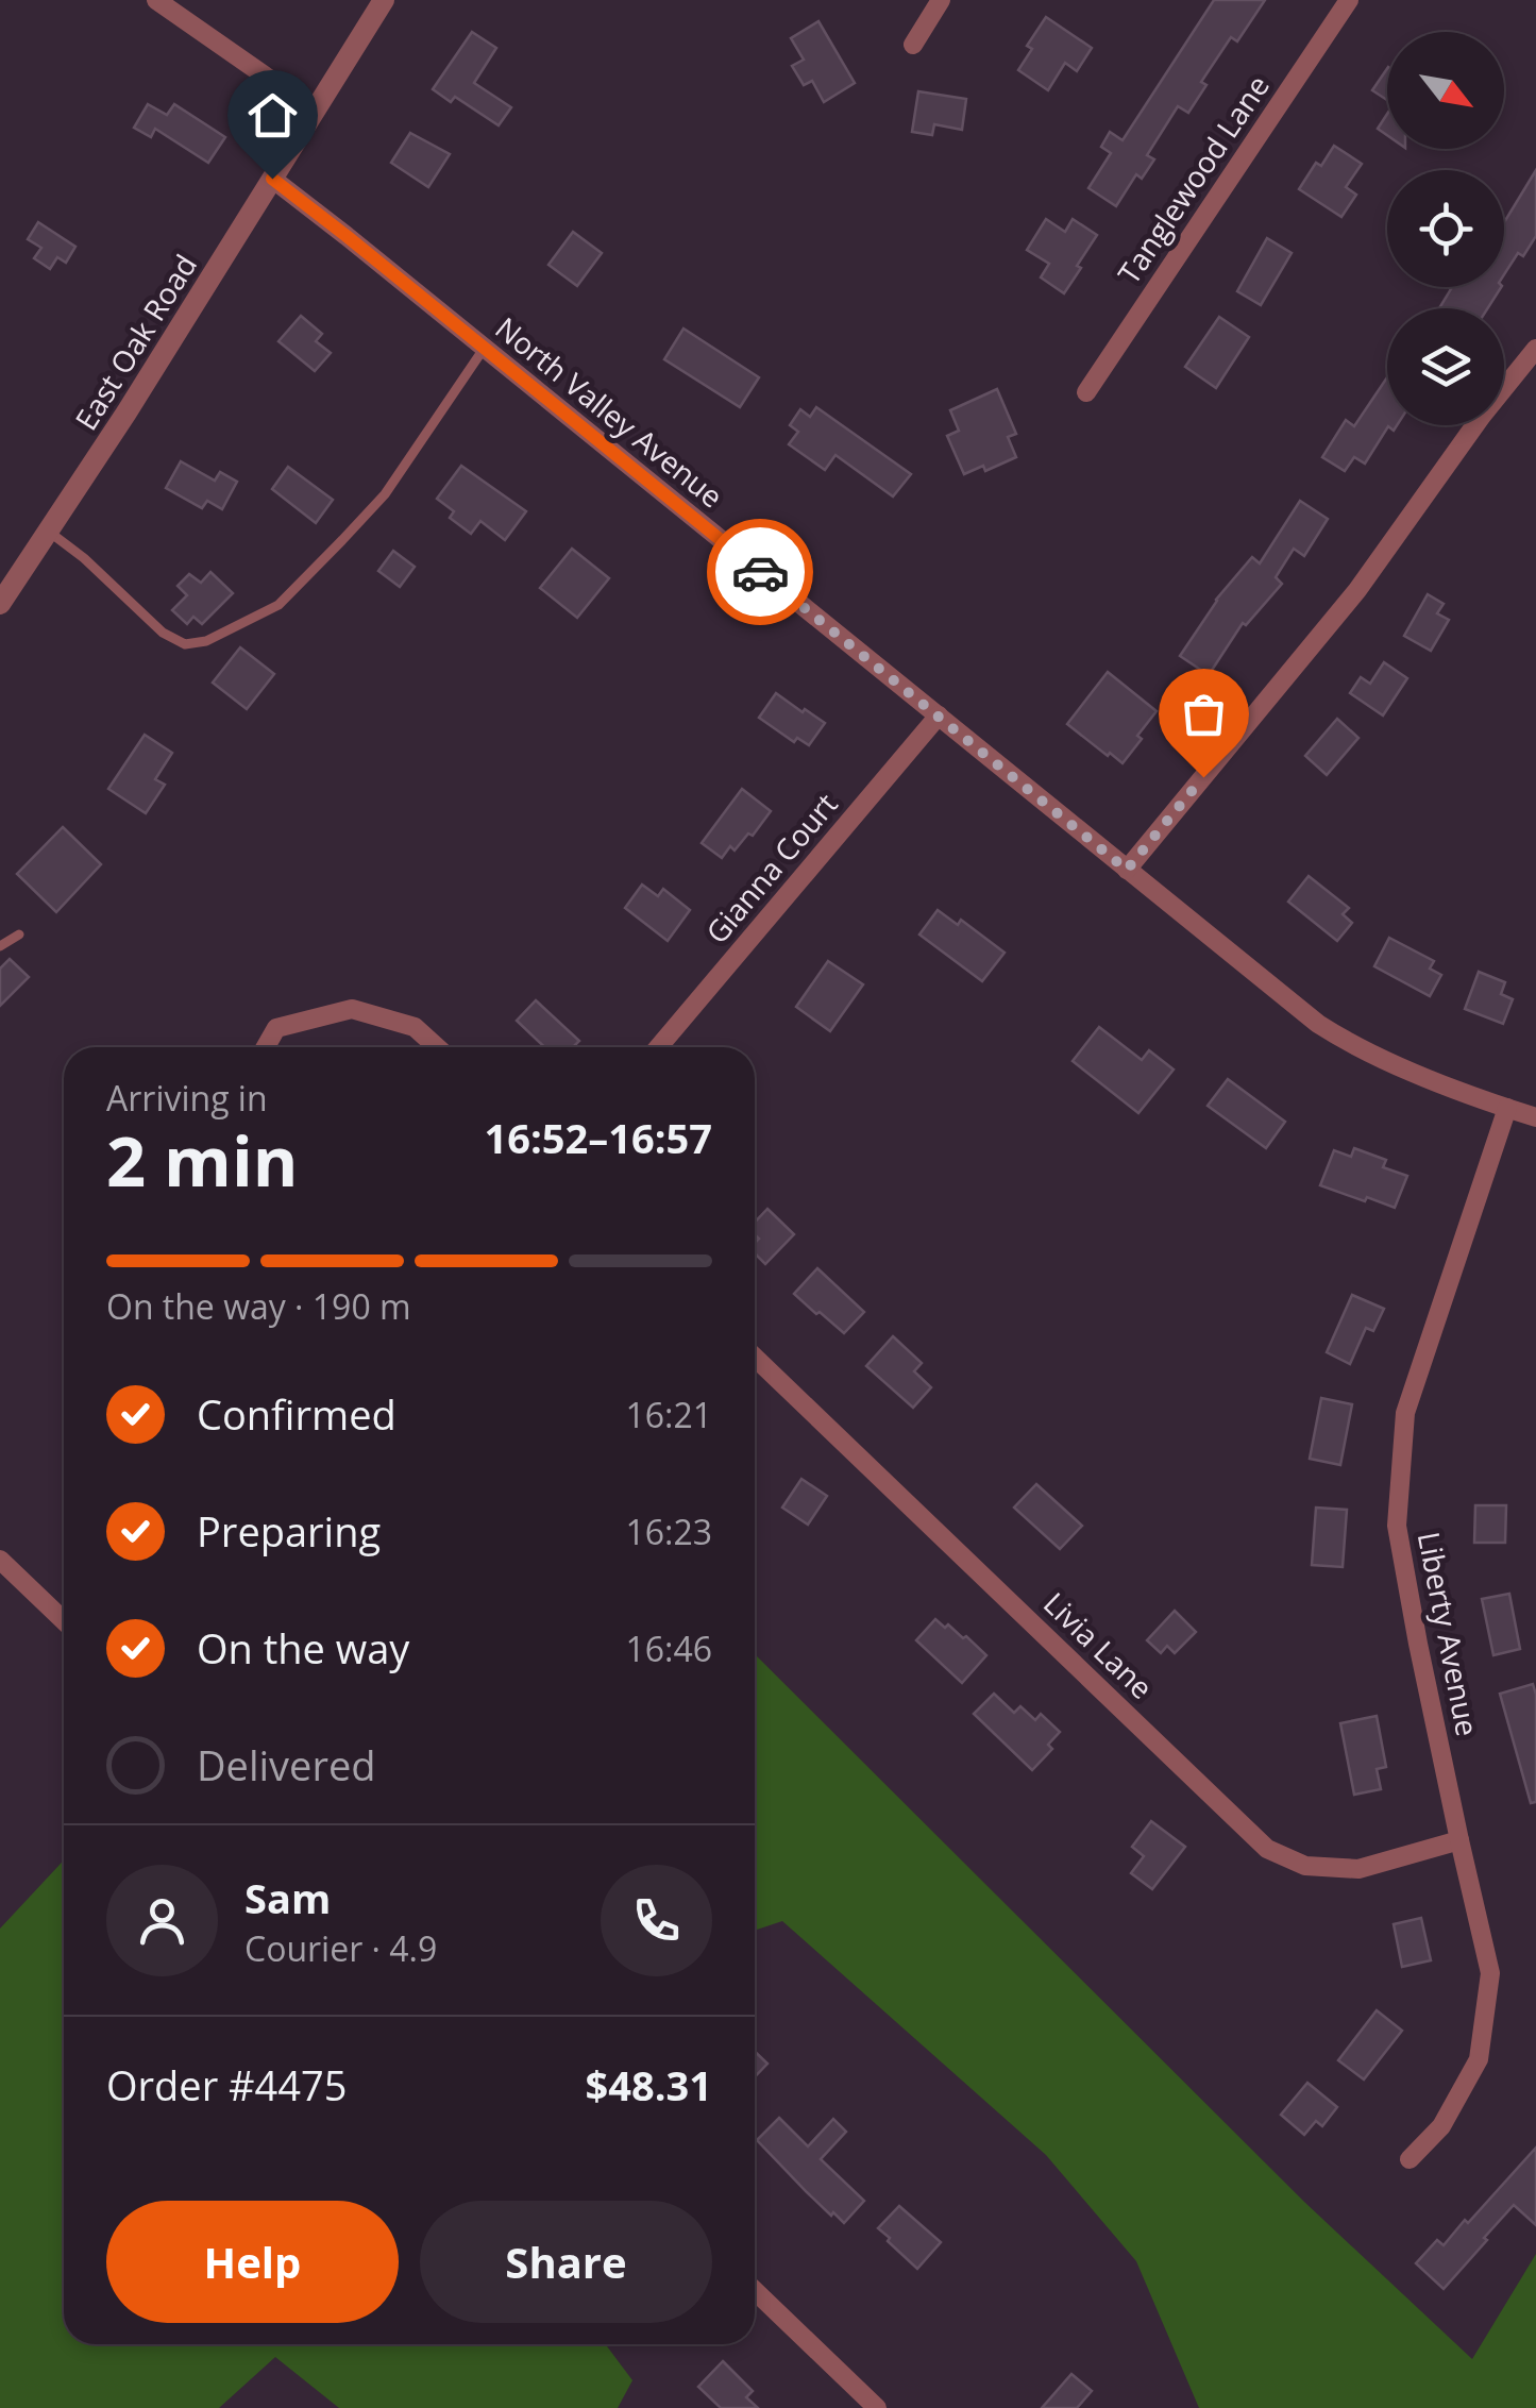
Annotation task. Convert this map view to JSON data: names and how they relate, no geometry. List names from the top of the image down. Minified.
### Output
{"streets":{"street":["Tanglewood Lane","East Oak Road","North Valley Avenue","Gianna Court","Liberty Avenue","Livia Lane"]},"crossings":[["East Oak Road","North Valley Avenue"],["North Valley Avenue","Gianna Court"],["North Valley Avenue","Liberty Avenue"],["Liberty Avenue","Livia Lane"]],"north":"bottom right","page":{"heading":["2 min","Arriving in","16:52–16:57"],"panel":["Sam","Courier · 4.9","Order #4475","$48.31"],"bar":"On the way · 190 m","list":[["Confirmed","16:21"],["Preparing","16:23"],["On the way","16:46"],"Delivered"],"buttons":["Help","Share"]}}
